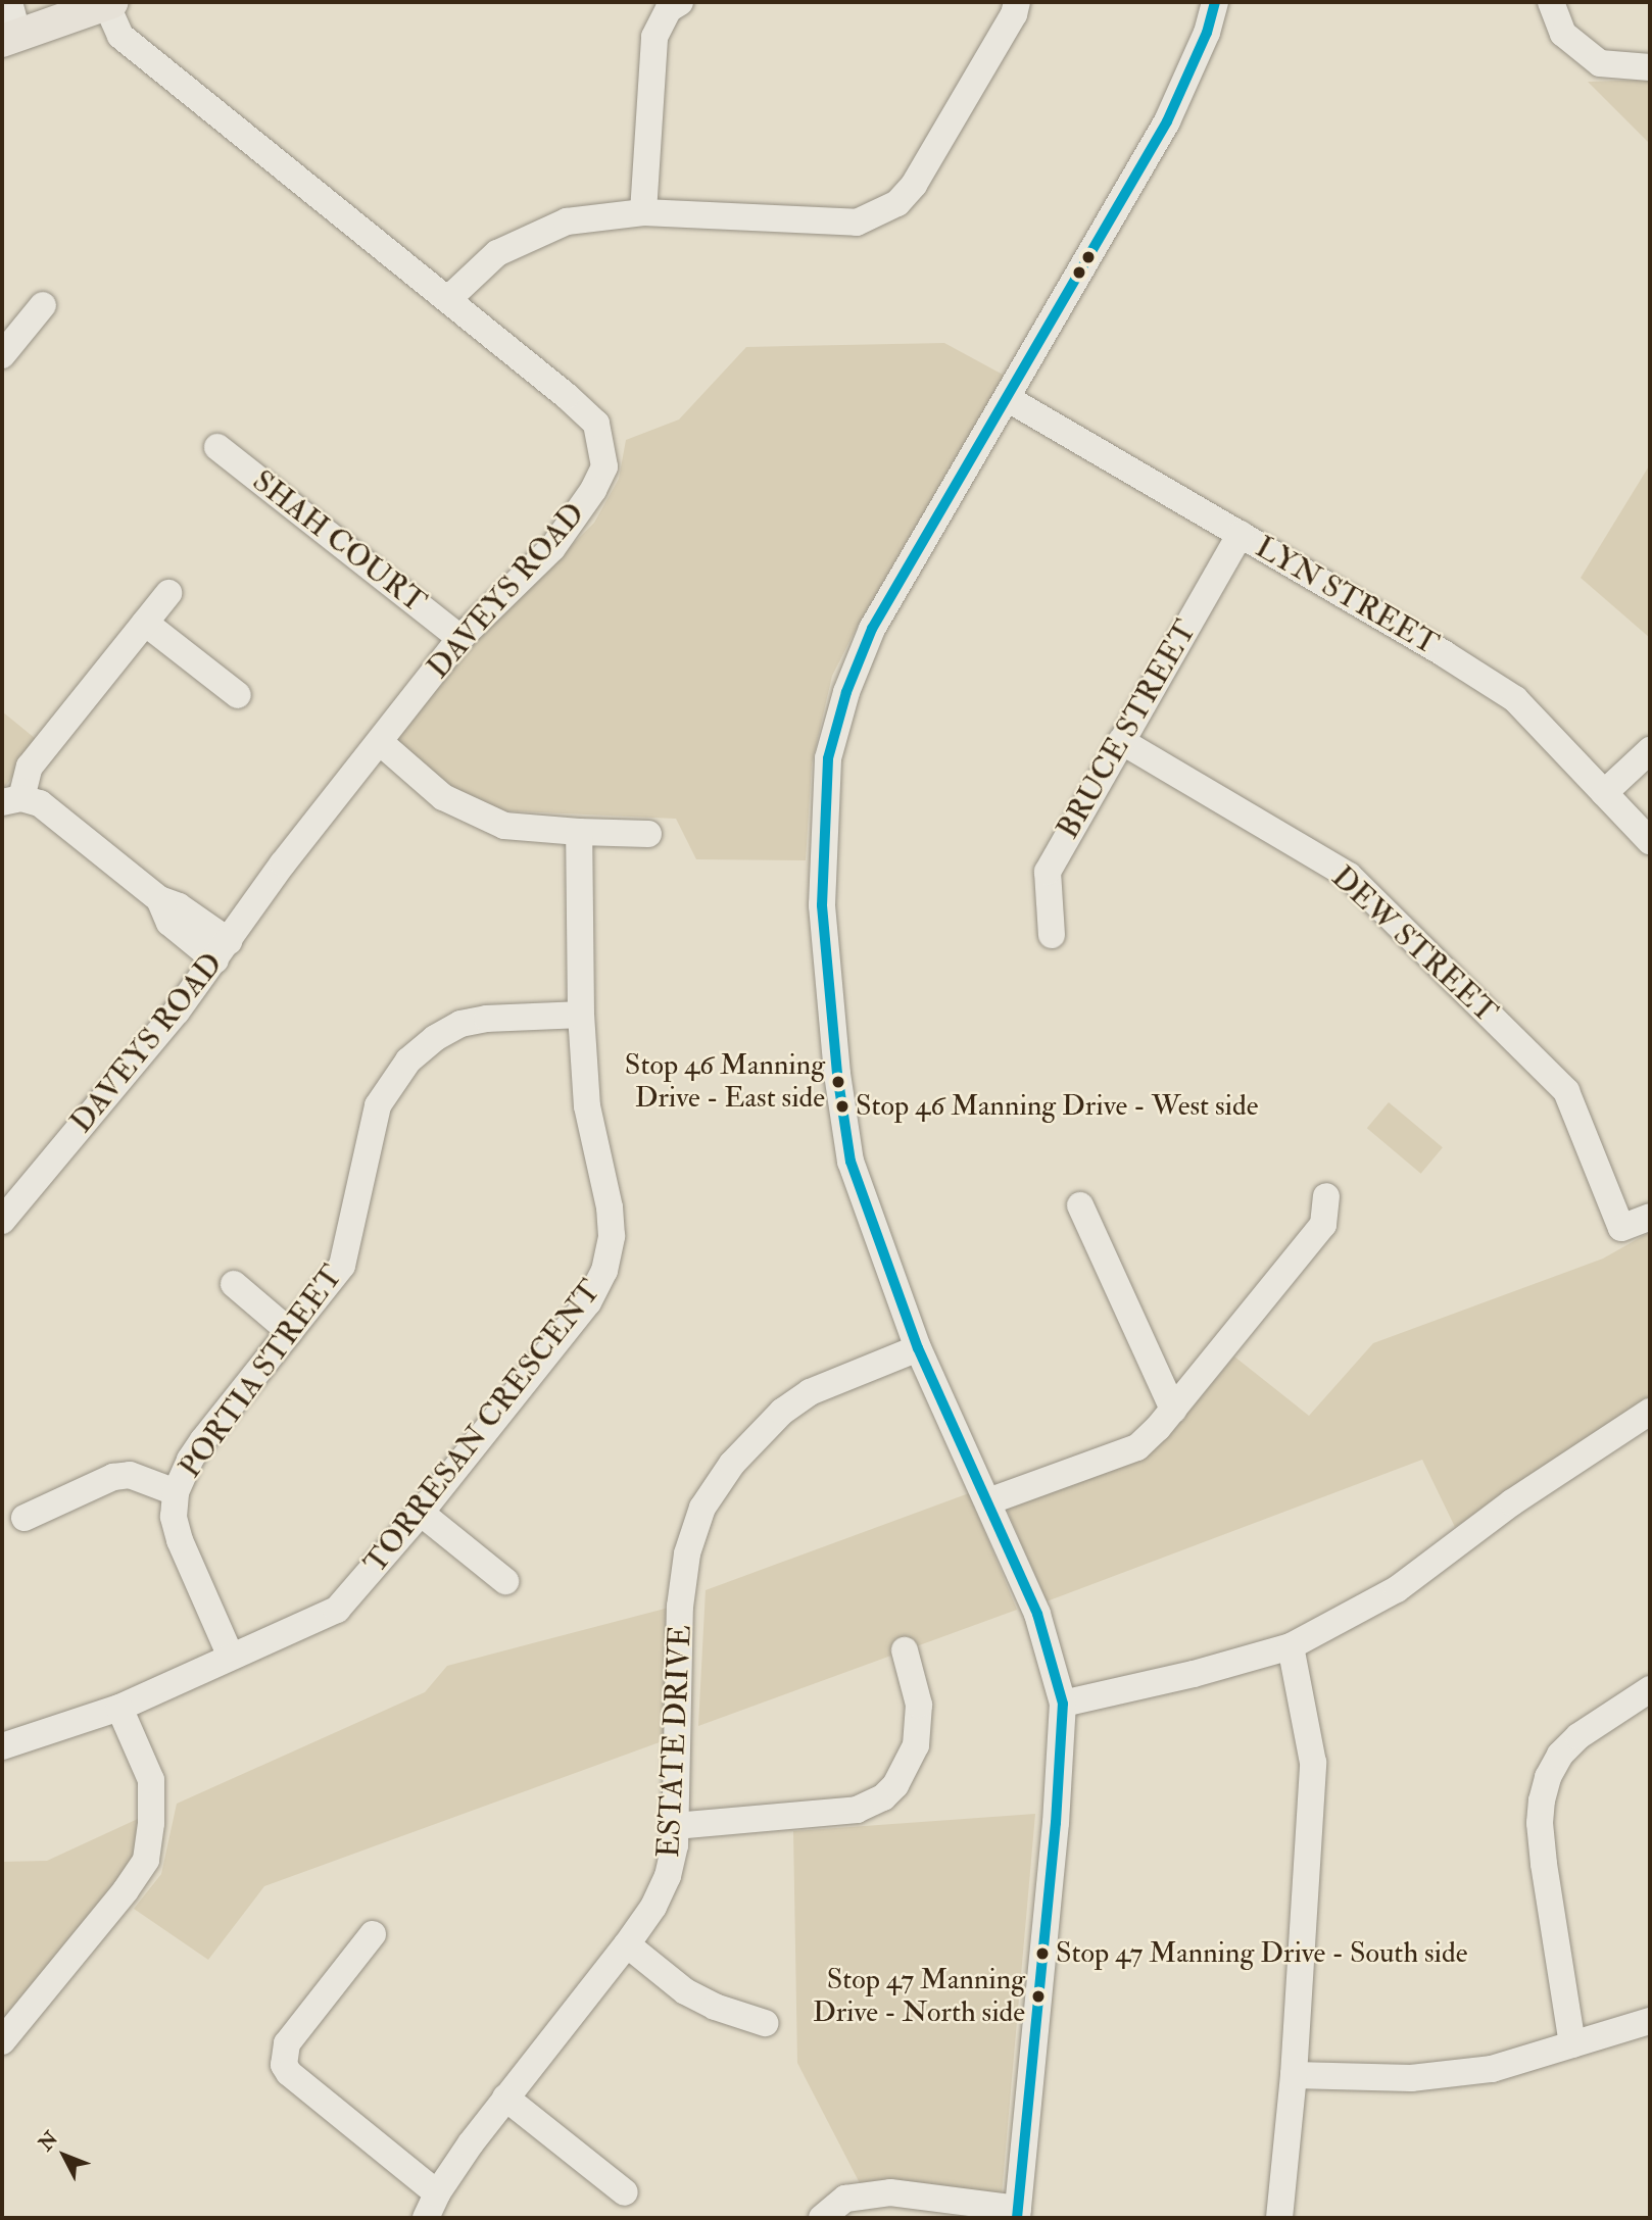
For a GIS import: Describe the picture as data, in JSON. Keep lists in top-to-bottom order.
{
  "streets": {
    "street": [
      "SHAH COURT",
      "DAVEYS ROAD",
      "LYN STREET",
      "BRUCE STREET",
      "DEW STREET",
      "PORTIA STREET",
      "TORRESAN CRESCENT",
      "ESTATE DRIVE"
    ]
  },
  "crossings": [
    ["SHAH COURT", "DAVEYS ROAD"],
    ["LYN STREET", "BRUCE STREET"],
    ["BRUCE STREET", "DEW STREET"],
    ["PORTIA STREET", "TORRESAN CRESCENT"]
  ],
  "places": [
    "Stop 46 Manning Drive - East side",
    "Stop 46 Manning Drive - West side",
    "Stop 47 Manning Drive - South side",
    "Stop 47 Manning Drive - North side"
  ],
  "north": "top left"
}
